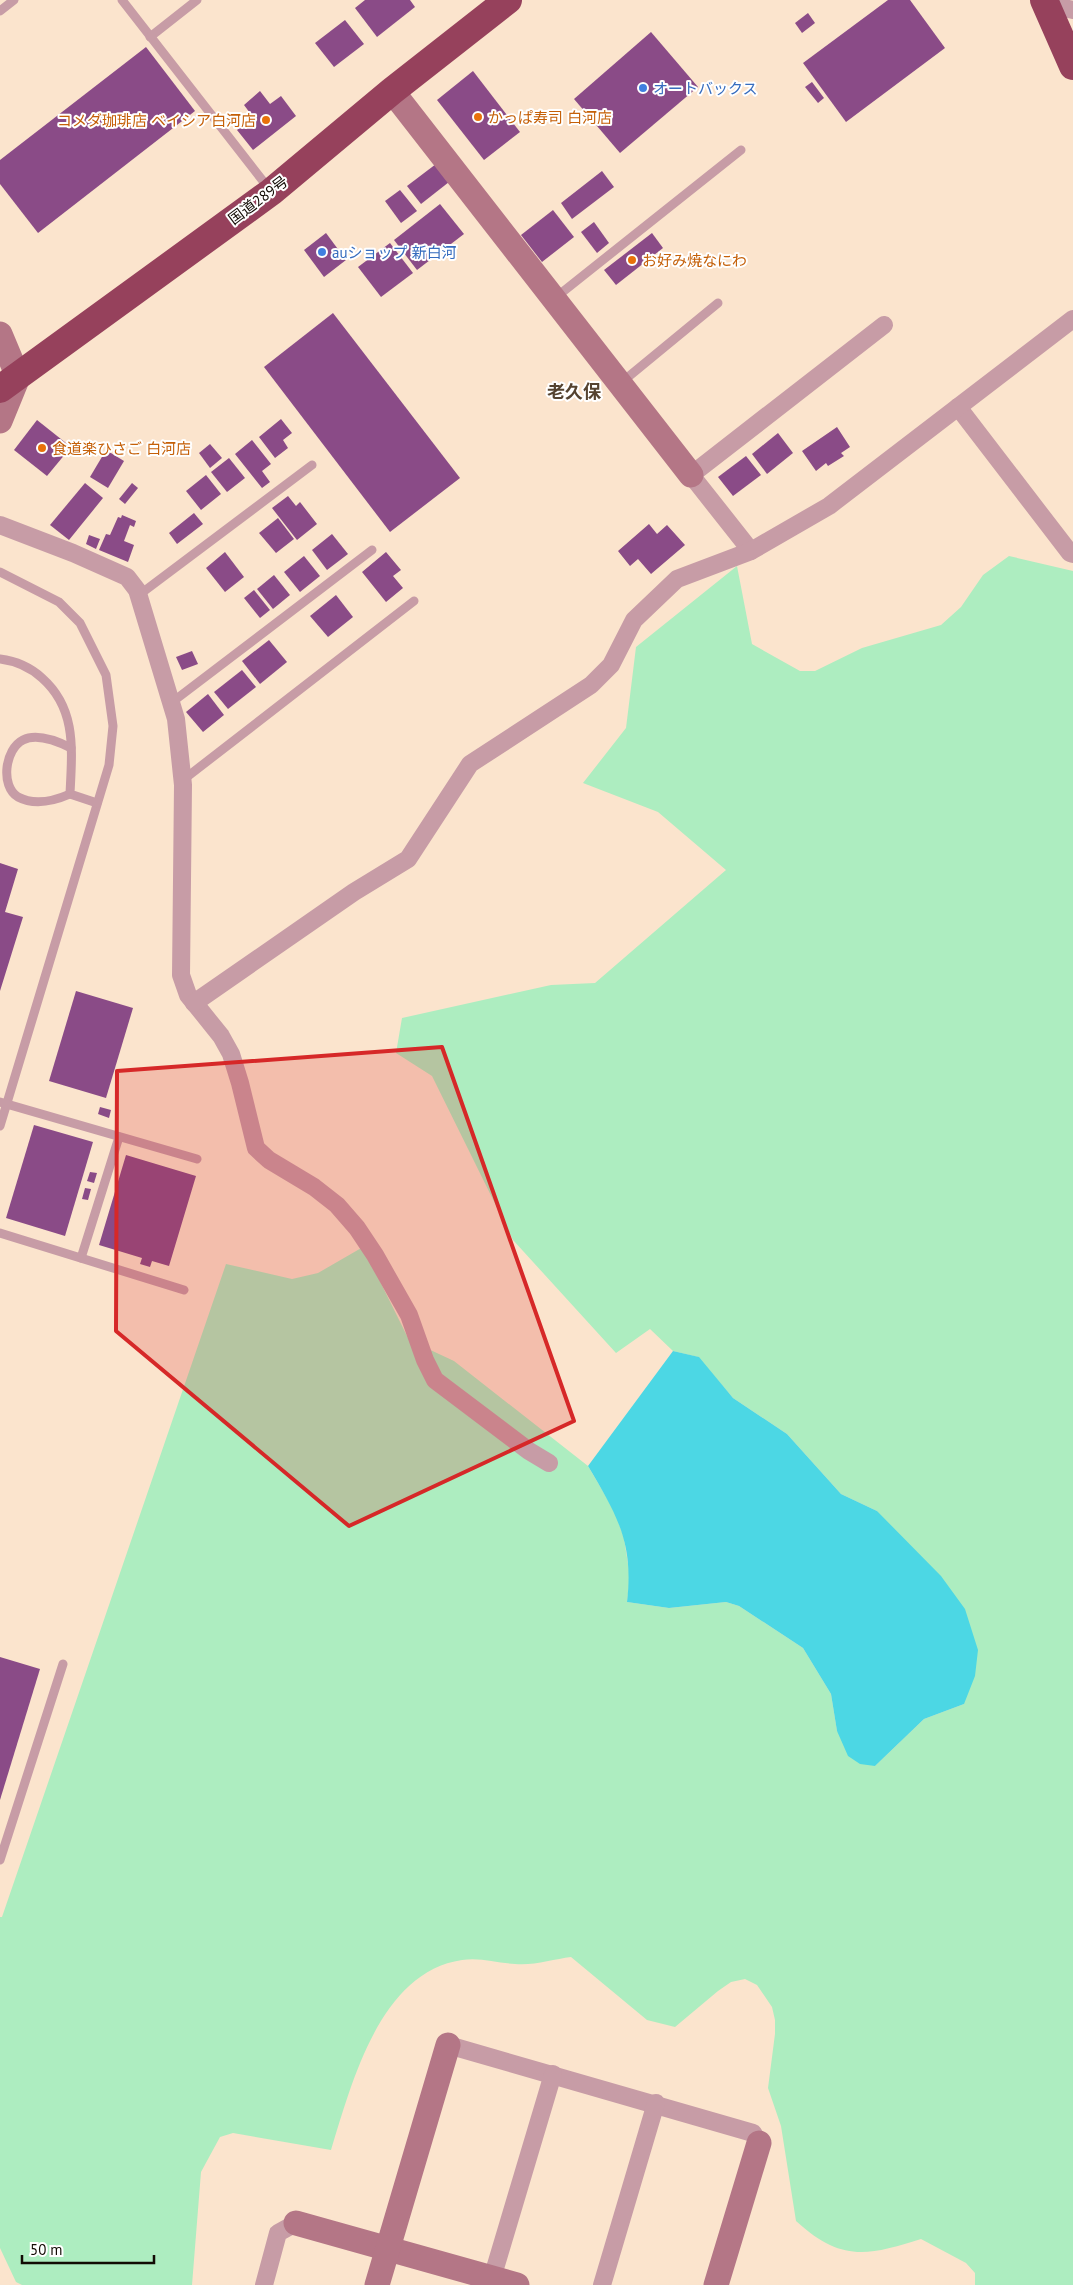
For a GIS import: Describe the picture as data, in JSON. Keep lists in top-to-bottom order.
{
  "streets": {
    "highway": ["国道289号"]
  },
  "districts": ["老久保"],
  "places": [
    "オートバックス",
    "かっぱ寿司 白河店",
    "コメダ珈琲店 ベイシア白河店",
    "auショップ 新白河",
    "お好み焼なにわ",
    "食道楽ひさご 白河店"
  ],
  "scale_bar": "50 m"
}
